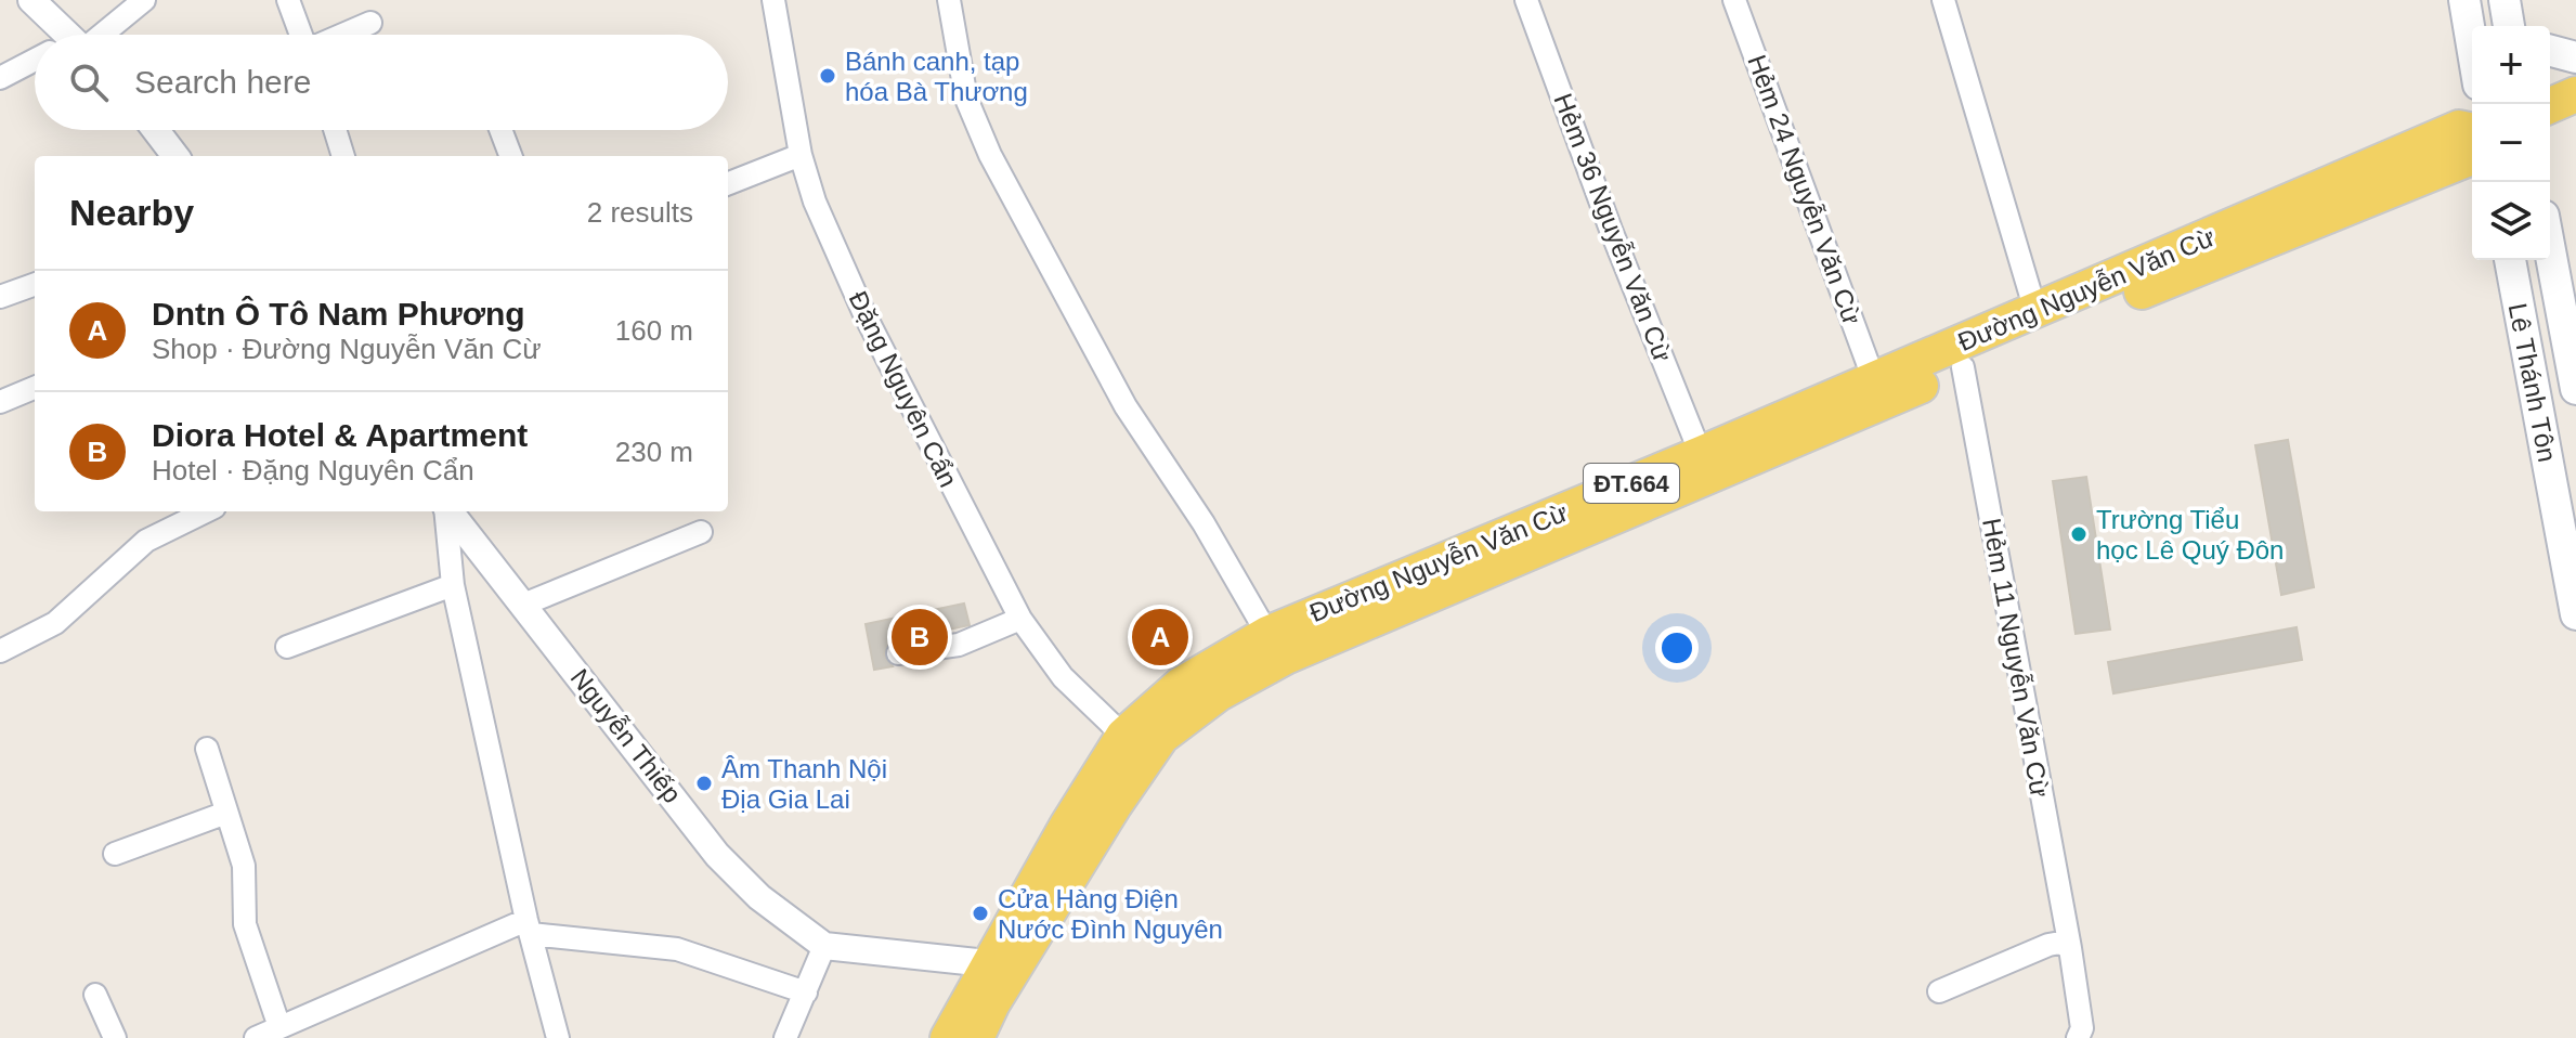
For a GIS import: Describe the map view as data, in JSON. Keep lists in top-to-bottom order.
{
  "streets": {
    "main road": ["Đường Nguyễn Văn Cừ", "Lê Thánh Tôn", "ĐT.664"],
    "street": [
      "Hẻm 24 Nguyễn Văn Cừ",
      "Hẻm 36 Nguyễn Văn Cừ",
      "Đặng Nguyên Cẩn",
      "Hẻm 11 Nguyễn Văn Cừ",
      "Nguyễn Thiếp"
    ]
  },
  "crossings": [
    ["Hẻm 24 Nguyễn Văn Cừ", "Đường Nguyễn Văn Cừ"],
    ["Hẻm 36 Nguyễn Văn Cừ", "Đường Nguyễn Văn Cừ"],
    ["Đường Nguyễn Văn Cừ", "Đặng Nguyên Cẩn"],
    ["Đường Nguyễn Văn Cừ", "Hẻm 11 Nguyễn Văn Cừ"]
  ],
  "places": [
    "Bánh canh, tạp hóa Bà Thương",
    "Trường Tiểu học Lê Quý Đôn",
    "Âm Thanh Nội Địa Gia Lai",
    "Cửa Hàng Điện Nước Đình Nguyên"
  ],
  "page": {
    "map_buttons": ["+", "−"],
    "search": "Search here",
    "heading": ["Nearby", "2 results"],
    "list": [
      {
        "mark": "A",
        "name": "Dntn Ô Tô Nam Phương",
        "note": "Shop · Đường Nguyễn Văn Cừ",
        "value": "160 m"
      },
      {
        "mark": "B",
        "name": "Diora Hotel & Apartment",
        "note": "Hotel · Đặng Nguyên Cẩn",
        "value": "230 m"
      }
    ],
    "pins": ["A", "B"]
  }
}
